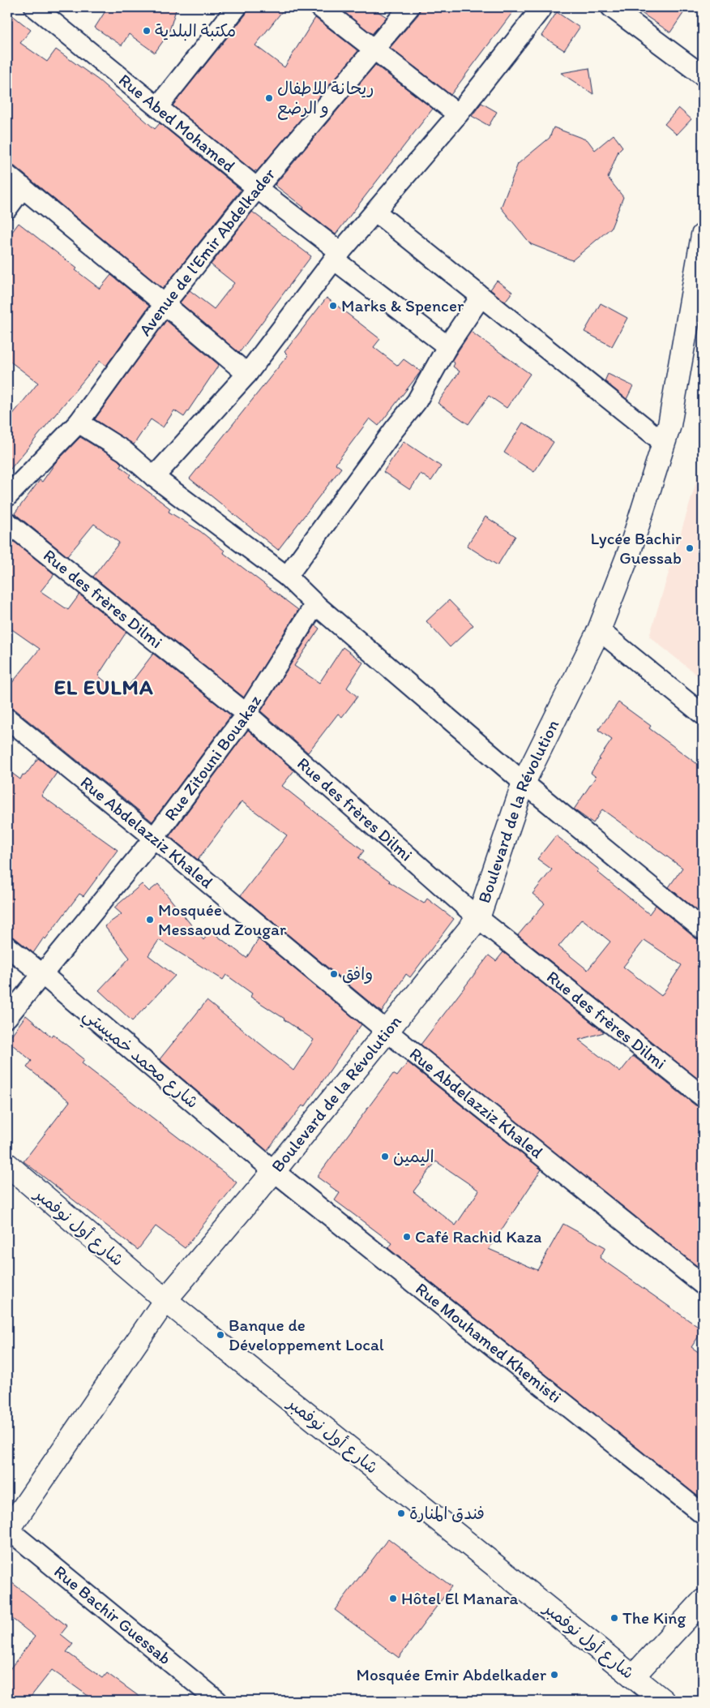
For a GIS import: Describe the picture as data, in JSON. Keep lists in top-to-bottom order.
{
  "streets": {
    "main road": ["Boulevard de la Révolution", "شارع أول نوفمبر"],
    "street": [
      "Rue Abed Mohamed",
      "Avenue de l'Emir Abdelkader",
      "Rue des frères Dilmi",
      "Rue Zitouni Bouakaz",
      "Rue Abdelazziz Khaled",
      "شارع محمد خميستي",
      "Rue Mouhamed Khemisti",
      "Rue Bachir Guessab"
    ]
  },
  "crossings": [
    ["Rue Abed Mohamed", "Avenue de l'Emir Abdelkader"],
    ["Rue des frères Dilmi", "Rue Zitouni Bouakaz"],
    ["Rue des frères Dilmi", "Boulevard de la Révolution"],
    ["Rue Zitouni Bouakaz", "Rue Abdelazziz Khaled"],
    ["Rue Zitouni Bouakaz", "شارع محمد خميستي"],
    ["Boulevard de la Révolution", "Rue Abdelazziz Khaled"],
    ["Boulevard de la Révolution", "شارع محمد خميستي"],
    ["Boulevard de la Révolution", "شارع أول نوفمبر"],
    ["Boulevard de la Révolution", "Rue Mouhamed Khemisti"],
    ["Boulevard de la Révolution", "Rue Bachir Guessab"],
    ["شارع محمد خميستي", "Rue Mouhamed Khemisti"]
  ],
  "districts": ["EL EULMA"],
  "places": [
    "مكتبة البلدية",
    "ريحانة للاطفال و الرضع",
    "Marks & Spencer",
    "Lycée Bachir Guessab",
    "Mosquée Messaoud Zougar",
    "وافق",
    "اليمين",
    "Café Rachid Kaza",
    "Banque de Développement Local",
    "فندق المنارة",
    "Hôtel El Manara",
    "The King",
    "Mosquée Emir Abdelkader"
  ]
}
